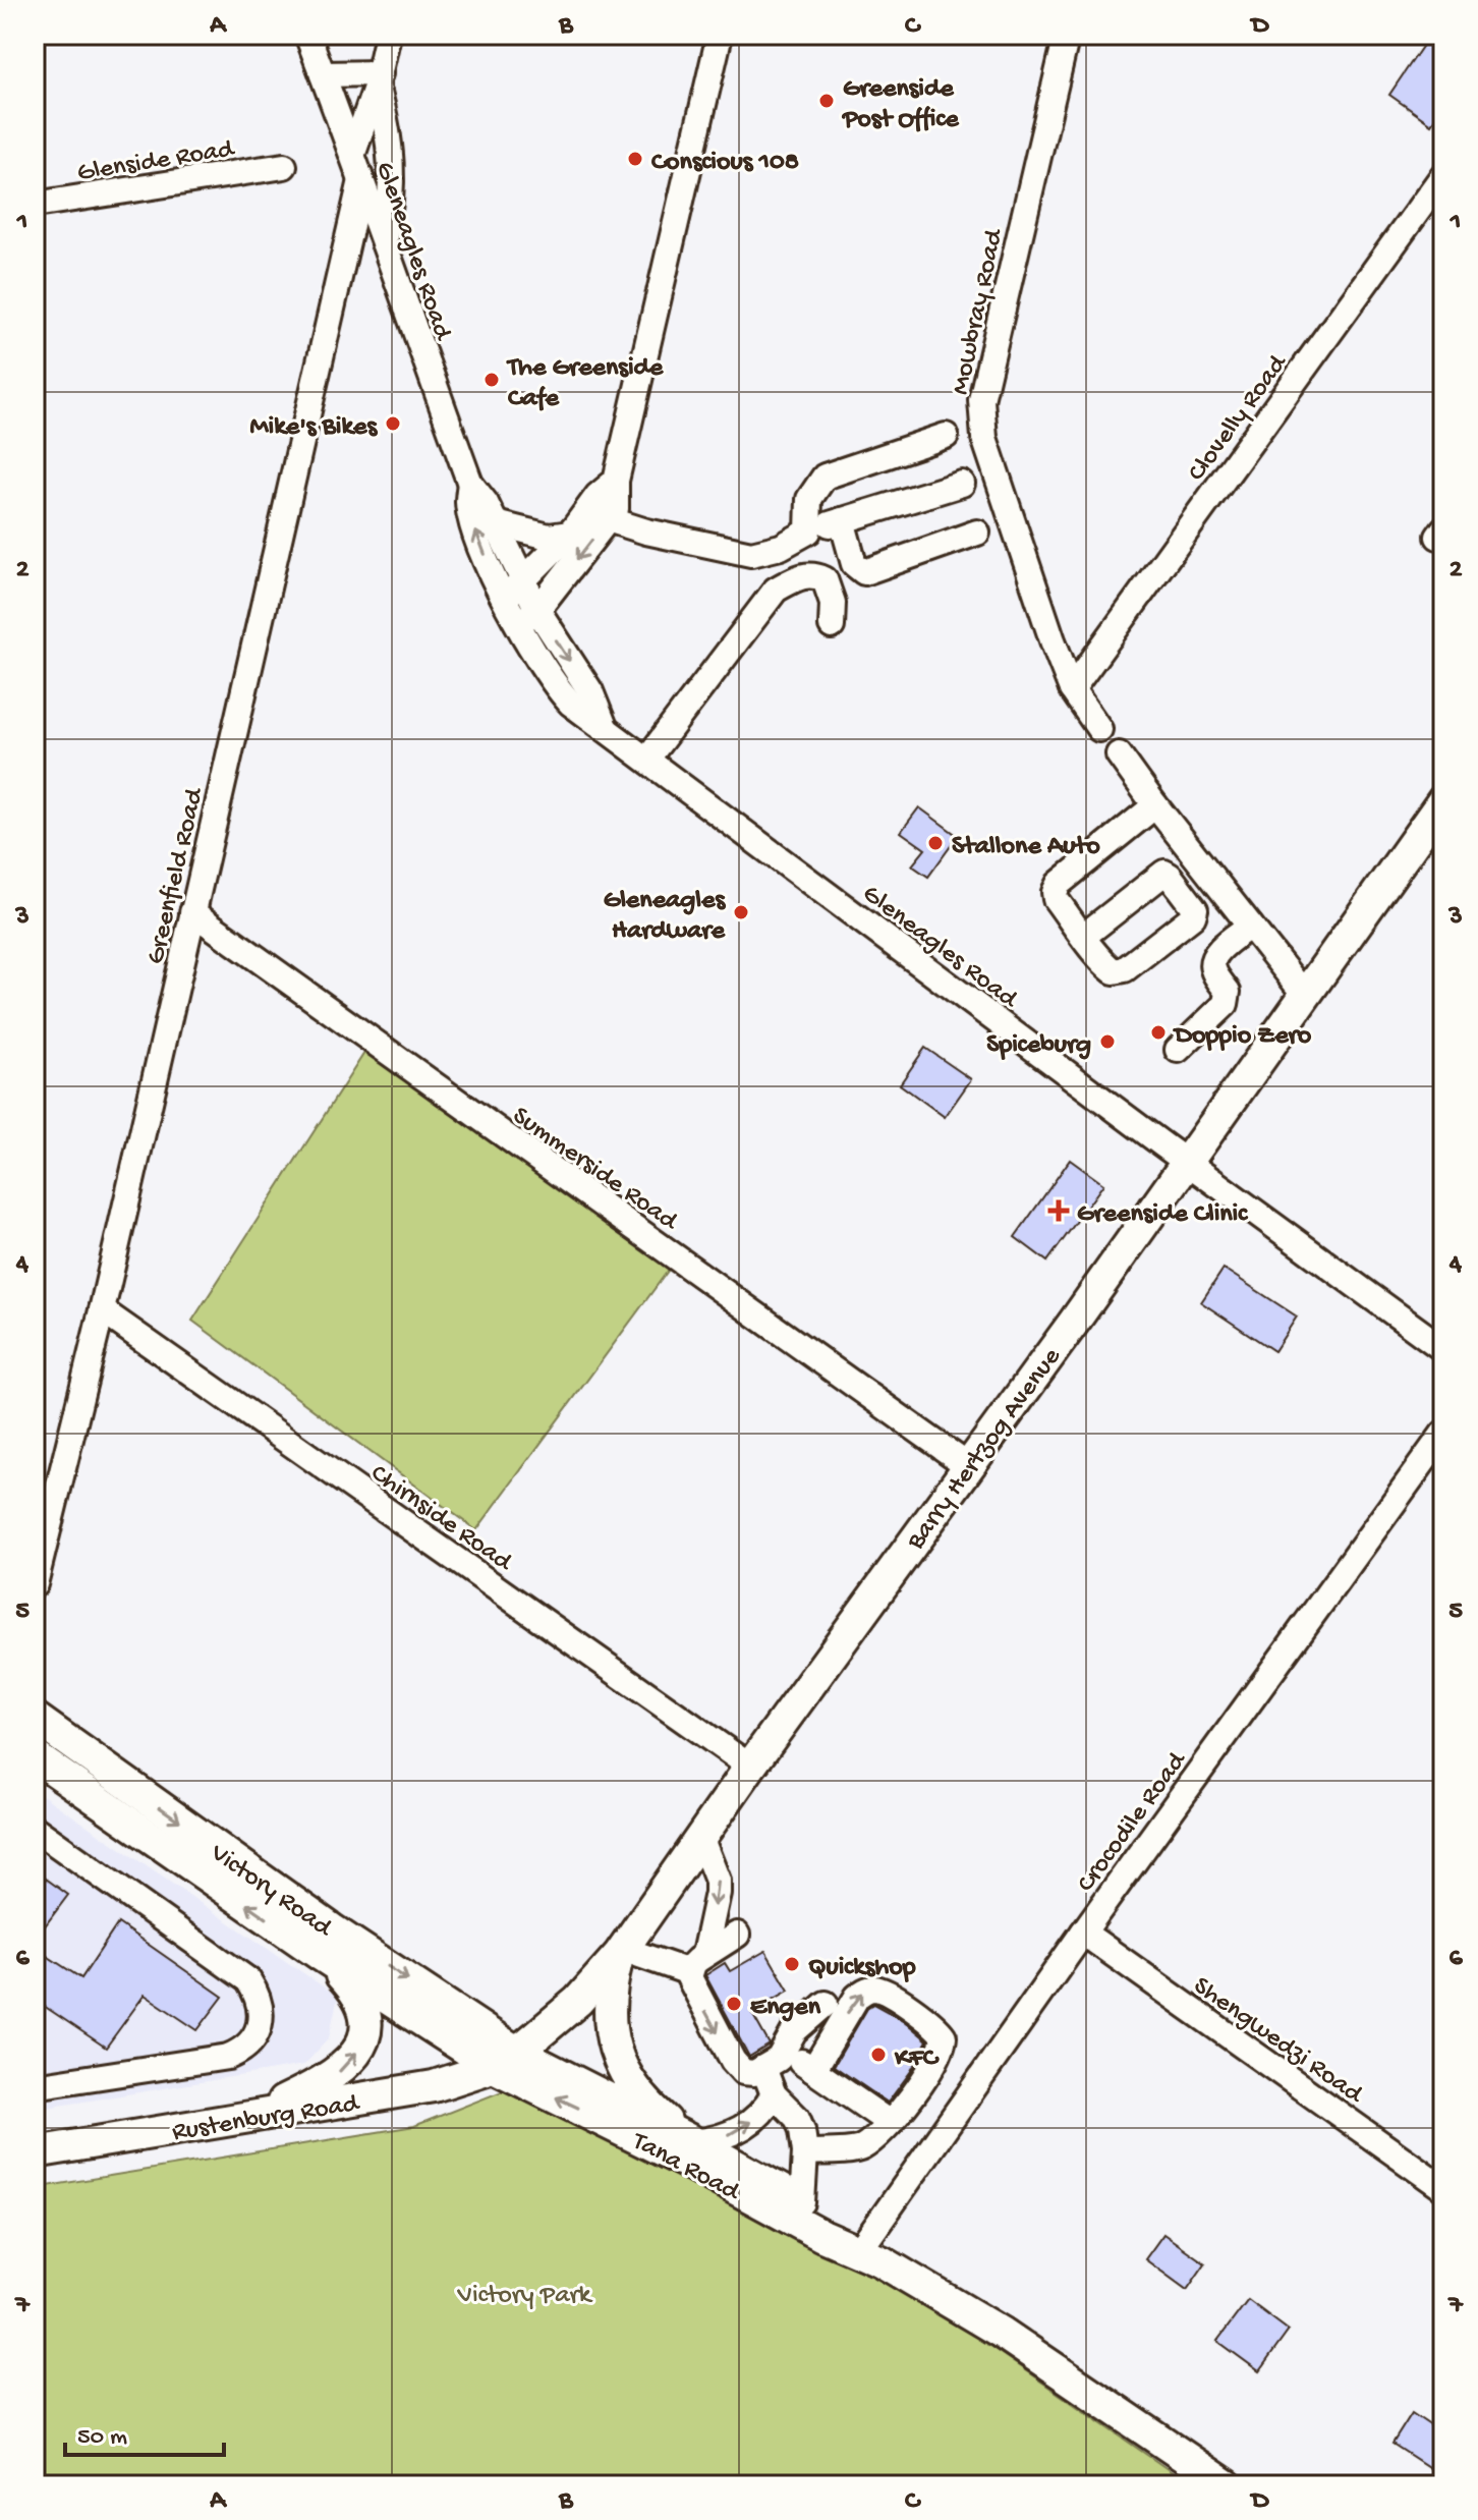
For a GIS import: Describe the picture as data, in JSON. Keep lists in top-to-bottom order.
{
  "streets": {
    "main road": [
      "Barry Hertzog Avenue",
      "Victory Road",
      "Rustenburg Road",
      "Tana Road"
    ],
    "street": [
      "Glenside Road",
      "Gleneagles Road",
      "Mowbray Road",
      "Clovelly Road",
      "Greenfield Road",
      "Summerside Road",
      "Chirnside Road",
      "Crocodile Road",
      "Shengwedzi Road"
    ]
  },
  "crossings": [
    ["Gleneagles Road", "Greenfield Road"],
    ["Gleneagles Road", "Barry Hertzog Avenue"],
    ["Mowbray Road", "Clovelly Road"],
    ["Greenfield Road", "Summerside Road"],
    ["Greenfield Road", "Chirnside Road"],
    ["Summerside Road", "Barry Hertzog Avenue"],
    ["Barry Hertzog Avenue", "Chirnside Road"],
    ["Barry Hertzog Avenue", "Victory Road"],
    ["Barry Hertzog Avenue", "Rustenburg Road"],
    ["Barry Hertzog Avenue", "Tana Road"],
    ["Crocodile Road", "Shengwedzi Road"],
    ["Crocodile Road", "Tana Road"],
    ["Victory Road", "Rustenburg Road"],
    ["Victory Road", "Tana Road"],
    ["Rustenburg Road", "Tana Road"]
  ],
  "parks": ["Victory Park"],
  "places": {
    "other": [
      "Greenside Post Office",
      "Conscious 108",
      "The Greenside Cafe",
      "Mike's Bikes",
      "Stallone Auto",
      "Gleneagles Hardware",
      "Doppio Zero",
      "Spiceburg",
      "Quickshop",
      "Engen",
      "KFC"
    ],
    "health": ["Greenside Clinic"]
  },
  "scale_bar": "50 m",
  "grid": {
    "columns": [
      "A",
      "B",
      "C",
      "D"
    ],
    "rows": [
      "1",
      "2",
      "3",
      "4",
      "5",
      "6",
      "7"
    ]
  }
}
